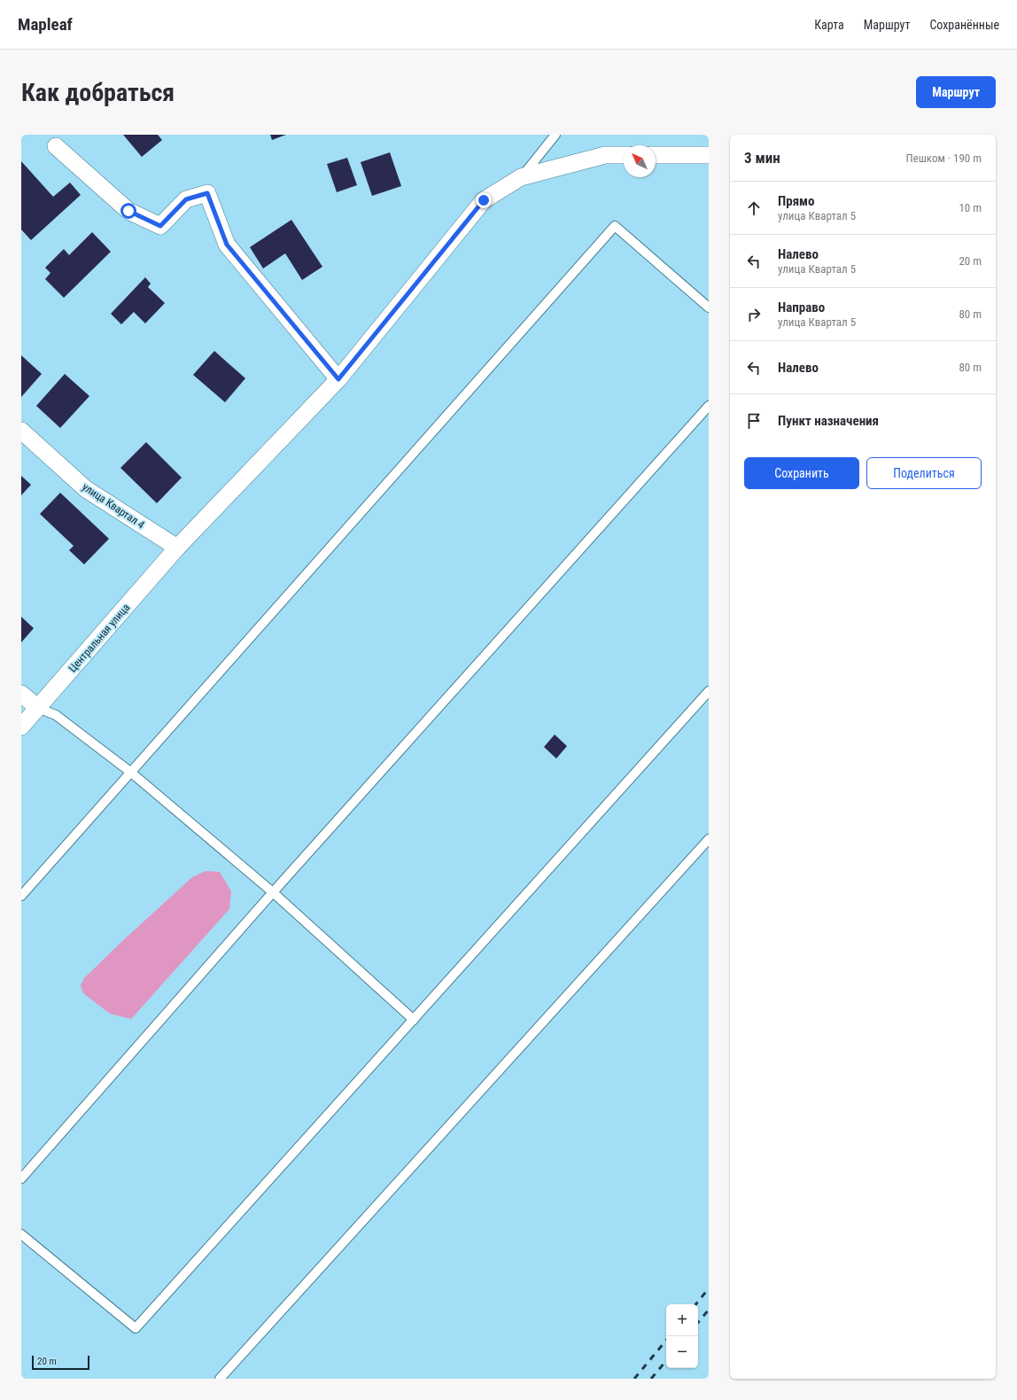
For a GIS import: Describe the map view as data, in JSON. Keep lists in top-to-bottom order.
{
  "streets": {
    "street": ["улица Квартал 4", "Центральная улица"]
  },
  "crossings": [
    ["улица Квартал 4", "Центральная улица"]
  ],
  "scale_bar": "20 m",
  "north": "top left",
  "page": {
    "header": "Mapleaf",
    "nav": ["Карта", "Маршрут", "Сохранённые"],
    "buttons": [
      "Маршрут",
      ["Сохранить", "Поделиться"]
    ],
    "title": "Как добраться",
    "heading": ["3 мин", "Пешком · 190 m"],
    "list": [
      ["Прямо", "улица Квартал 5", "10 m"],
      ["Налево", "улица Квартал 5", "20 m"],
      ["Направо", "улица Квартал 5", "80 m"],
      ["Налево", "80 m"],
      "Пункт назначения"
    ],
    "map_buttons": ["+", "−"],
    "scale": "20 m"
  }
}
